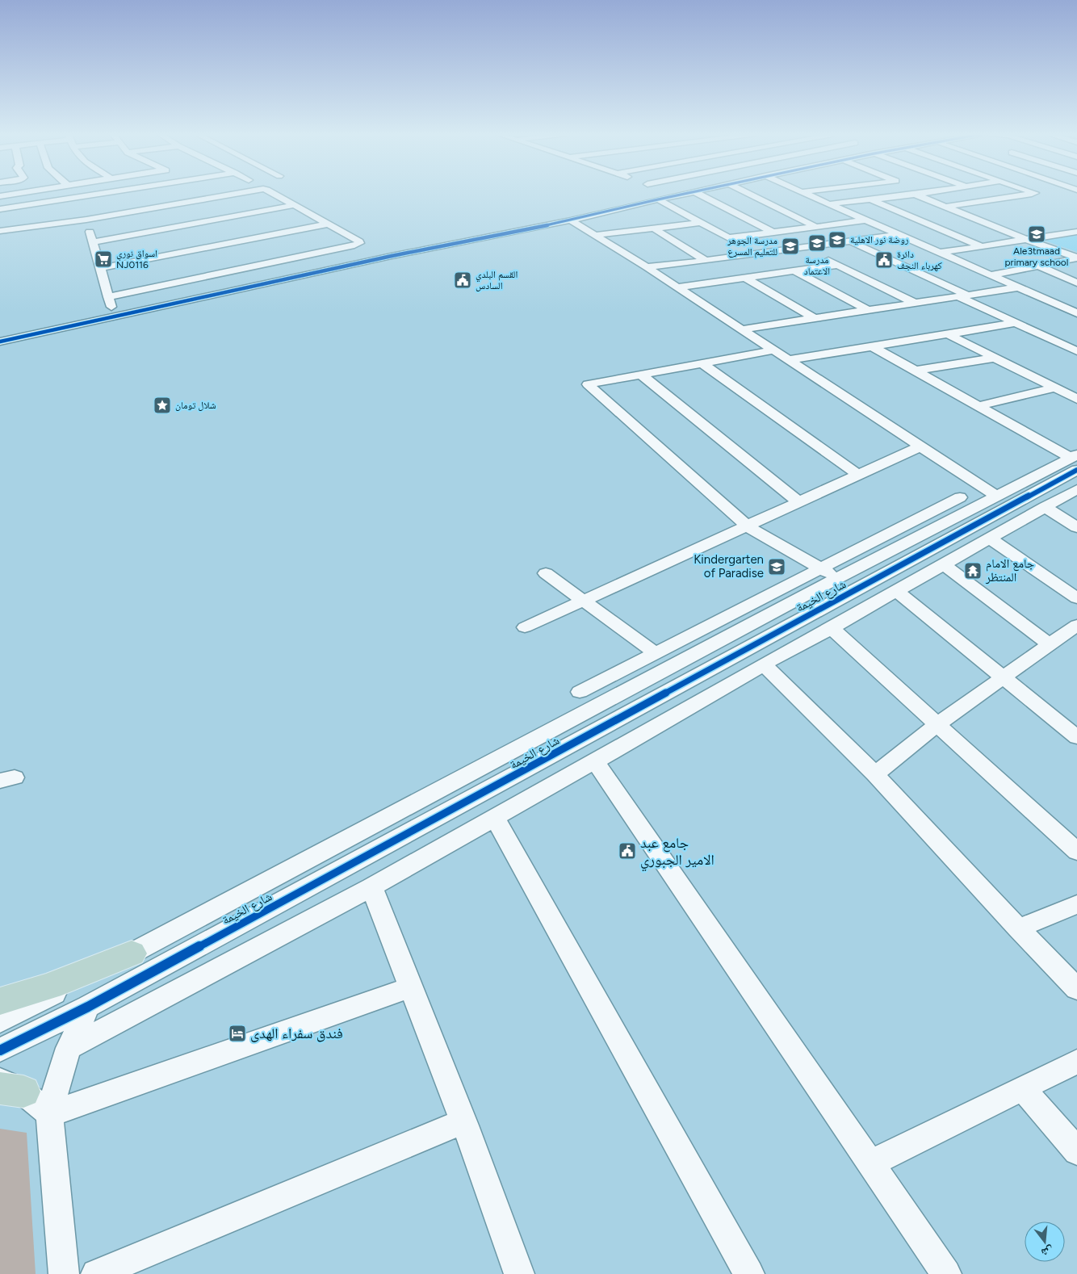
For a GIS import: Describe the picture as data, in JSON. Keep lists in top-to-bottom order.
{
  "streets": {
    "street": ["شارع الخيمة"]
  },
  "places": {
    "school or university": [
      "Ale3tmaad primary school",
      "روضة نور الاهلية",
      "مدرسة الاعتماد",
      "مدرسة الجوهر للتعليم المسرع",
      "Kindergarten of Paradise"
    ],
    "supermarket": ["اسواق نوري NJ0116"],
    "public building": ["دائرة كهرباء النجف", "القسم البلدي السادس", "جامع عبد الامير الجبوري"],
    "place": ["شلال تومان"],
    "temple": ["جامع الامام المنتظر"],
    "hotel": ["فندق سفراء الهدى"]
  },
  "north": "bottom"
}
